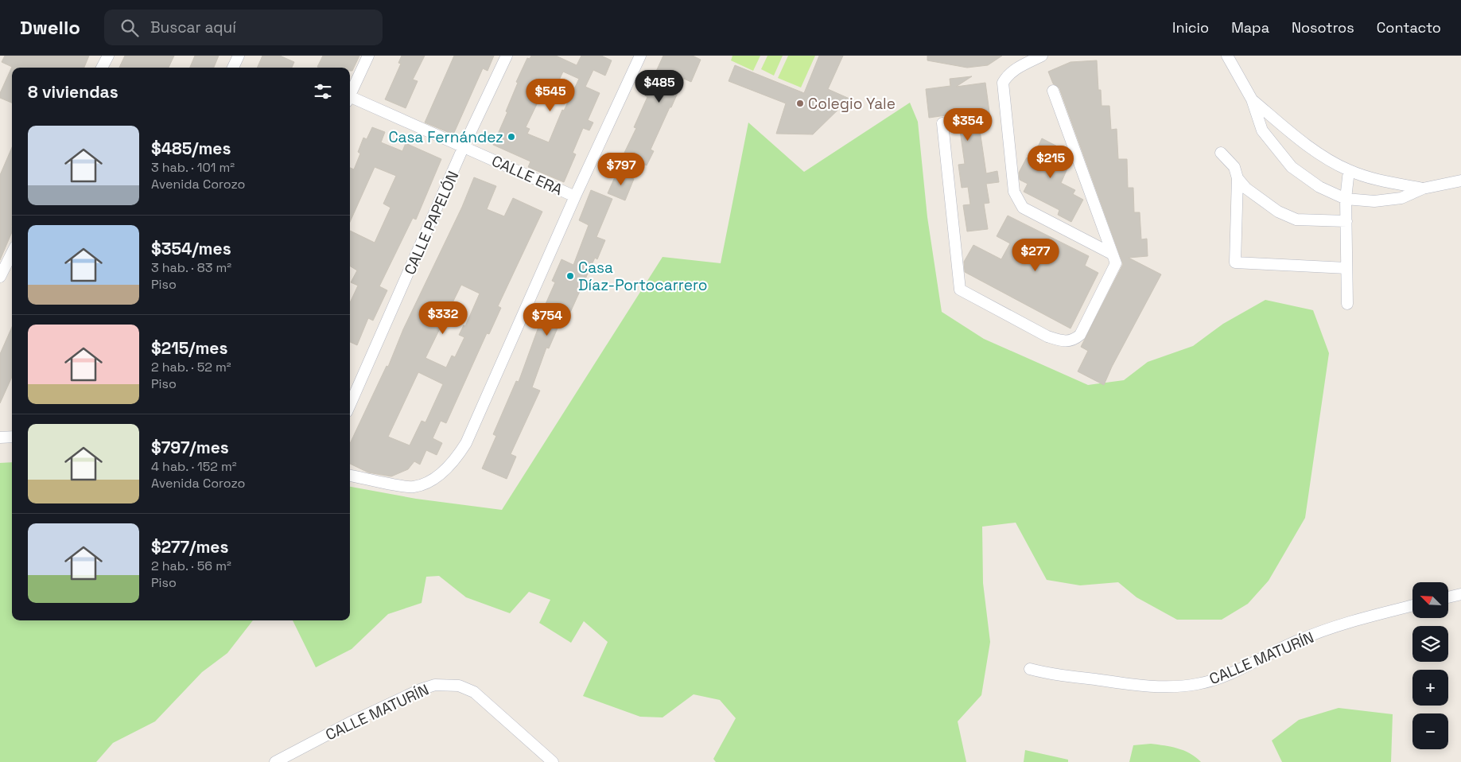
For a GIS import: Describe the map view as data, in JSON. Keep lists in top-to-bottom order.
{
  "streets": {
    "street": ["CALLE ERA", "CALLE PAPELÓN", "CALLE MATURÍN"]
  },
  "crossings": [
    ["CALLE ERA", "CALLE PAPELÓN"]
  ],
  "places": ["Colegio Yale", "Casa Fernández", "Casa Díaz-Portocarrero"],
  "north": "top left",
  "page": {
    "header": "Dwello",
    "search": "Buscar aquí",
    "nav": [
      "Inicio",
      "Mapa",
      "Nosotros",
      "Contacto"
    ],
    "heading": "8 viviendas",
    "price": [
      "$485",
      "$545",
      "$354",
      "$215",
      "$797",
      "$277",
      "$332",
      "$754"
    ],
    "list": [
      {
        "name": "$485/mes",
        "note": "3 hab. · 101 m² · Avenida Corozo"
      },
      {
        "name": "$354/mes",
        "note": "3 hab. · 83 m² · Piso"
      },
      {
        "name": "$215/mes",
        "note": "2 hab. · 52 m² · Piso"
      },
      {
        "name": "$797/mes",
        "note": "4 hab. · 152 m² · Avenida Corozo"
      },
      {
        "name": "$277/mes",
        "note": "2 hab. · 56 m² · Piso"
      }
    ],
    "map_buttons": ["+", "−"]
  }
}
